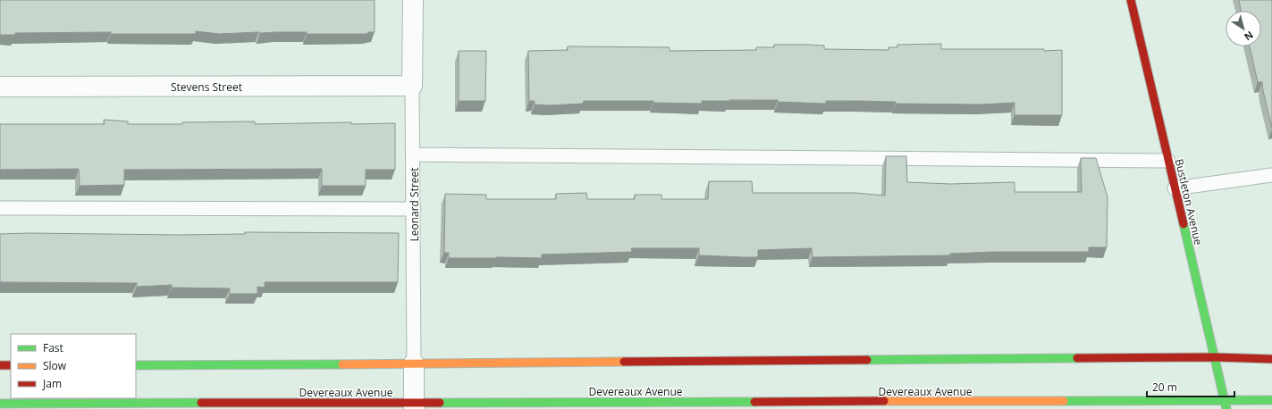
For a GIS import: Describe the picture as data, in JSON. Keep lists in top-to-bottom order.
{
  "streets": {
    "street": [
      "Stevens Street",
      "Bustleton Avenue",
      "Leonard Street",
      "Devereaux Avenue"
    ]
  },
  "crossings": [
    ["Stevens Street", "Leonard Street"],
    ["Bustleton Avenue", "Devereaux Avenue"],
    ["Leonard Street", "Devereaux Avenue"]
  ],
  "legend": ["Fast", "Slow", "Jam"],
  "scale_bar": "20 m",
  "north": "bottom right"
}
